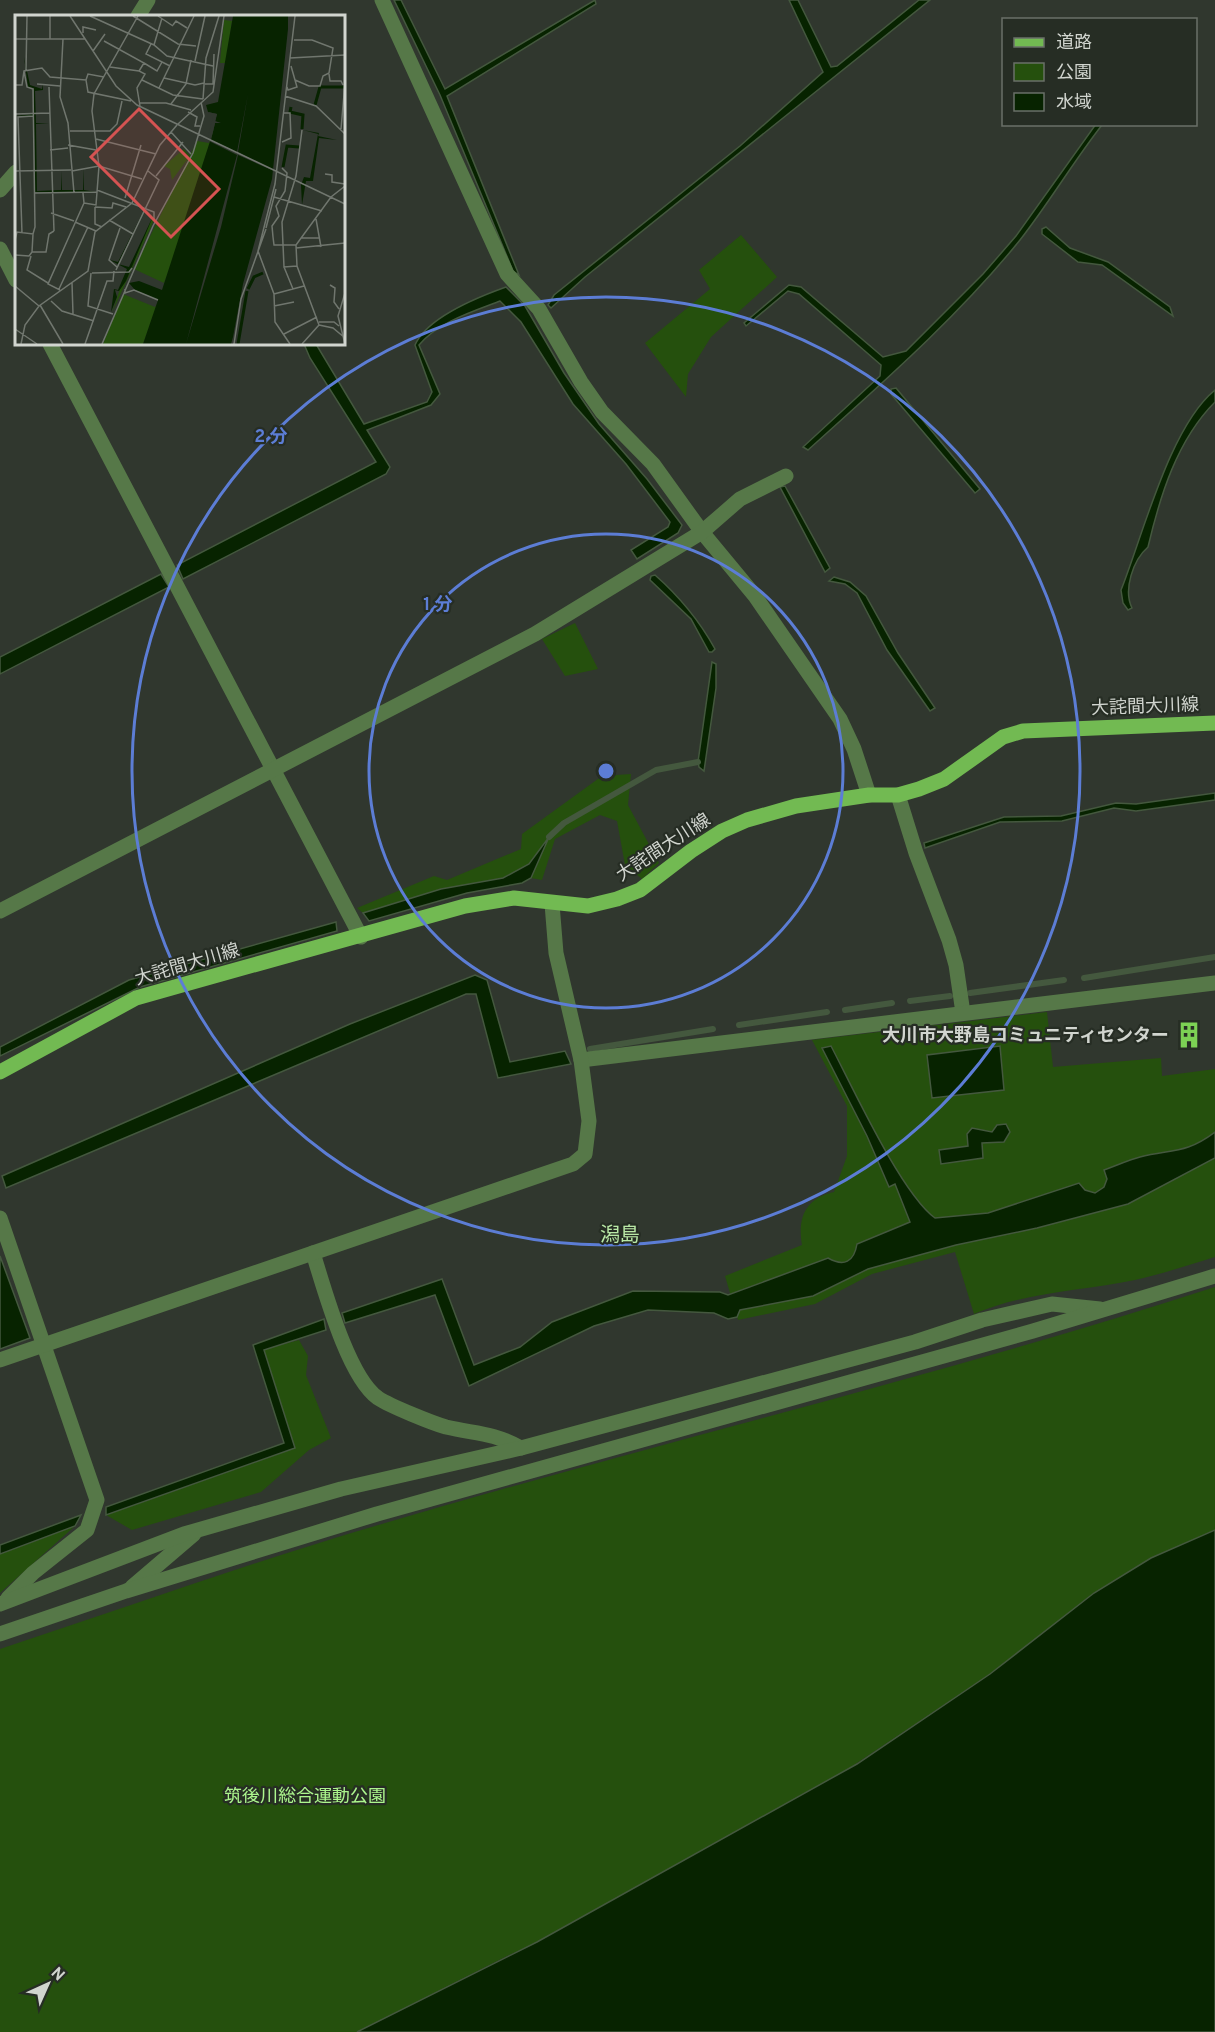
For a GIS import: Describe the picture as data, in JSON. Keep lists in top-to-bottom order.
{
  "streets": {
    "main road": ["大詫間大川線"]
  },
  "districts": ["潟島"],
  "parks": ["筑後川総合運動公園"],
  "places": {
    "building": ["大川市大野島コミュニティセンター"]
  },
  "legend": ["道路", "公園", "水域"],
  "north": "top right",
  "rings": ["2 分", "1 分"]
}
